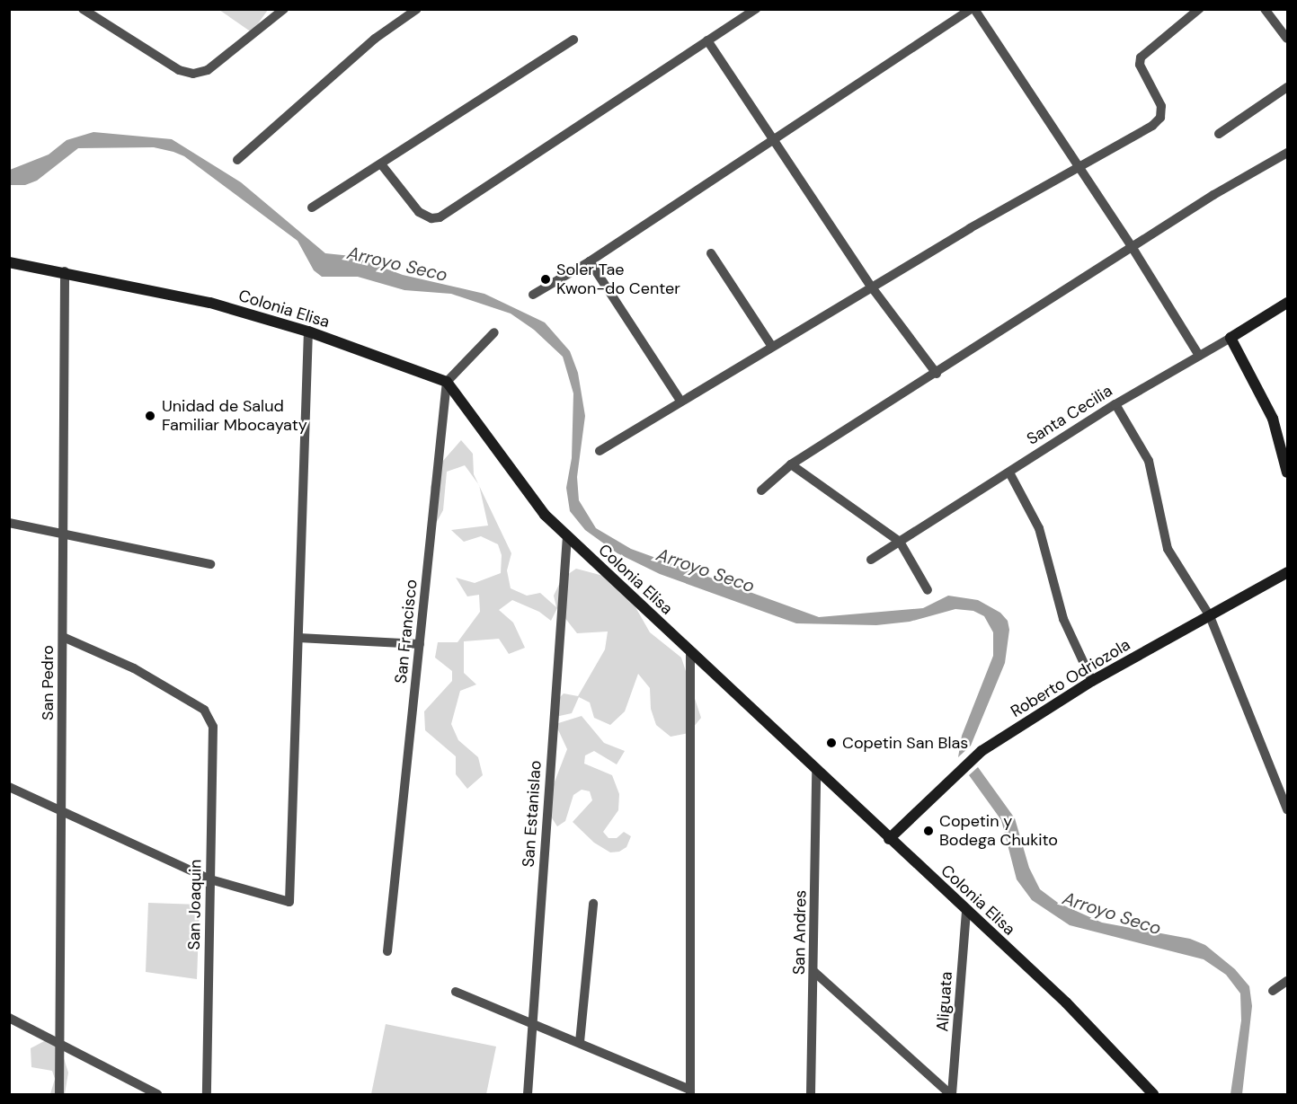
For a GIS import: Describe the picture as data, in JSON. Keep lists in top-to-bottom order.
{
  "streets": {
    "street": [
      "Colonia Elisa",
      "Santa Cecilia",
      "San Francisco",
      "Roberto Odriozola",
      "San Pedro",
      "San Estanislao",
      "San Joaquin",
      "San Andres",
      "Aliguata"
    ]
  },
  "crossings": [
    ["Colonia Elisa", "San Francisco"],
    ["Colonia Elisa", "Roberto Odriozola"],
    ["Colonia Elisa", "San Pedro"],
    ["Colonia Elisa", "San Estanislao"],
    ["Colonia Elisa", "San Andres"],
    ["Colonia Elisa", "Aliguata"],
    ["San Pedro", "San Joaquin"]
  ],
  "water": ["Arroyo Seco"],
  "places": [
    "Soler Tae Kwon-do Center",
    "Unidad de Salud Familiar Mbocayaty",
    "Copetin San Blas",
    "Copetin y Bodega Chukito"
  ]
}
